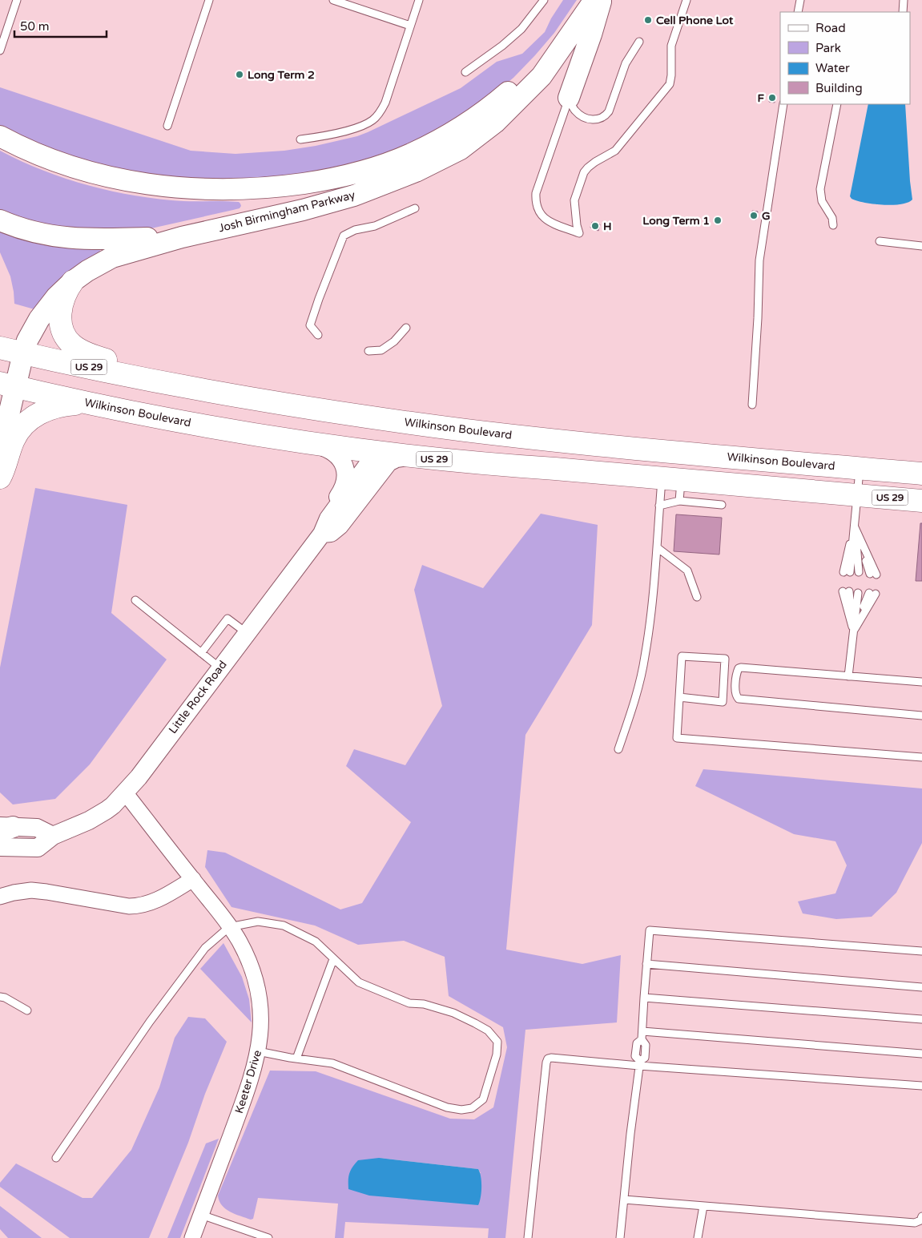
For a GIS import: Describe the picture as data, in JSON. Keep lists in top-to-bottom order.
{
  "streets": {
    "main road": ["Josh Birmingham Parkway", "US 29", "Wilkinson Boulevard"],
    "street": ["Little Rock Road", "Keeter Drive"]
  },
  "crossings": [
    ["Wilkinson Boulevard", "Little Rock Road"],
    ["Little Rock Road", "Keeter Drive"]
  ],
  "places": [
    "Cell Phone Lot",
    "Long Term 2",
    "F",
    "G",
    "Long Term 1",
    "H"
  ],
  "legend": [
    "Road",
    "Park",
    "Water",
    "Building"
  ],
  "scale_bar": "50 m"
}
